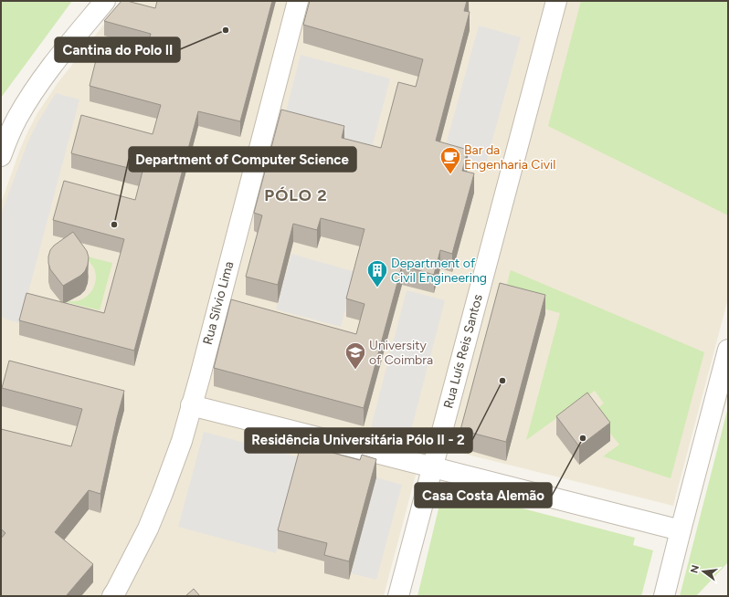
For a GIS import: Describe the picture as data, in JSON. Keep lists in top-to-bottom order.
{
  "streets": {
    "street": ["Rua Sílvio Lima", "Rua Luís Reis Santos"]
  },
  "districts": ["PÓLO 2"],
  "places": {
    "other": [
      "Cantina do Polo II",
      "Department of Computer Science",
      "Residência Universitária Pólo II - 2",
      "Casa Costa Alemão"
    ],
    "cafe": ["Bar da Engenharia Civil"],
    "building": ["Department of Civil Engineering"],
    "school or university": ["University of Coimbra"]
  },
  "north": "left"
}
